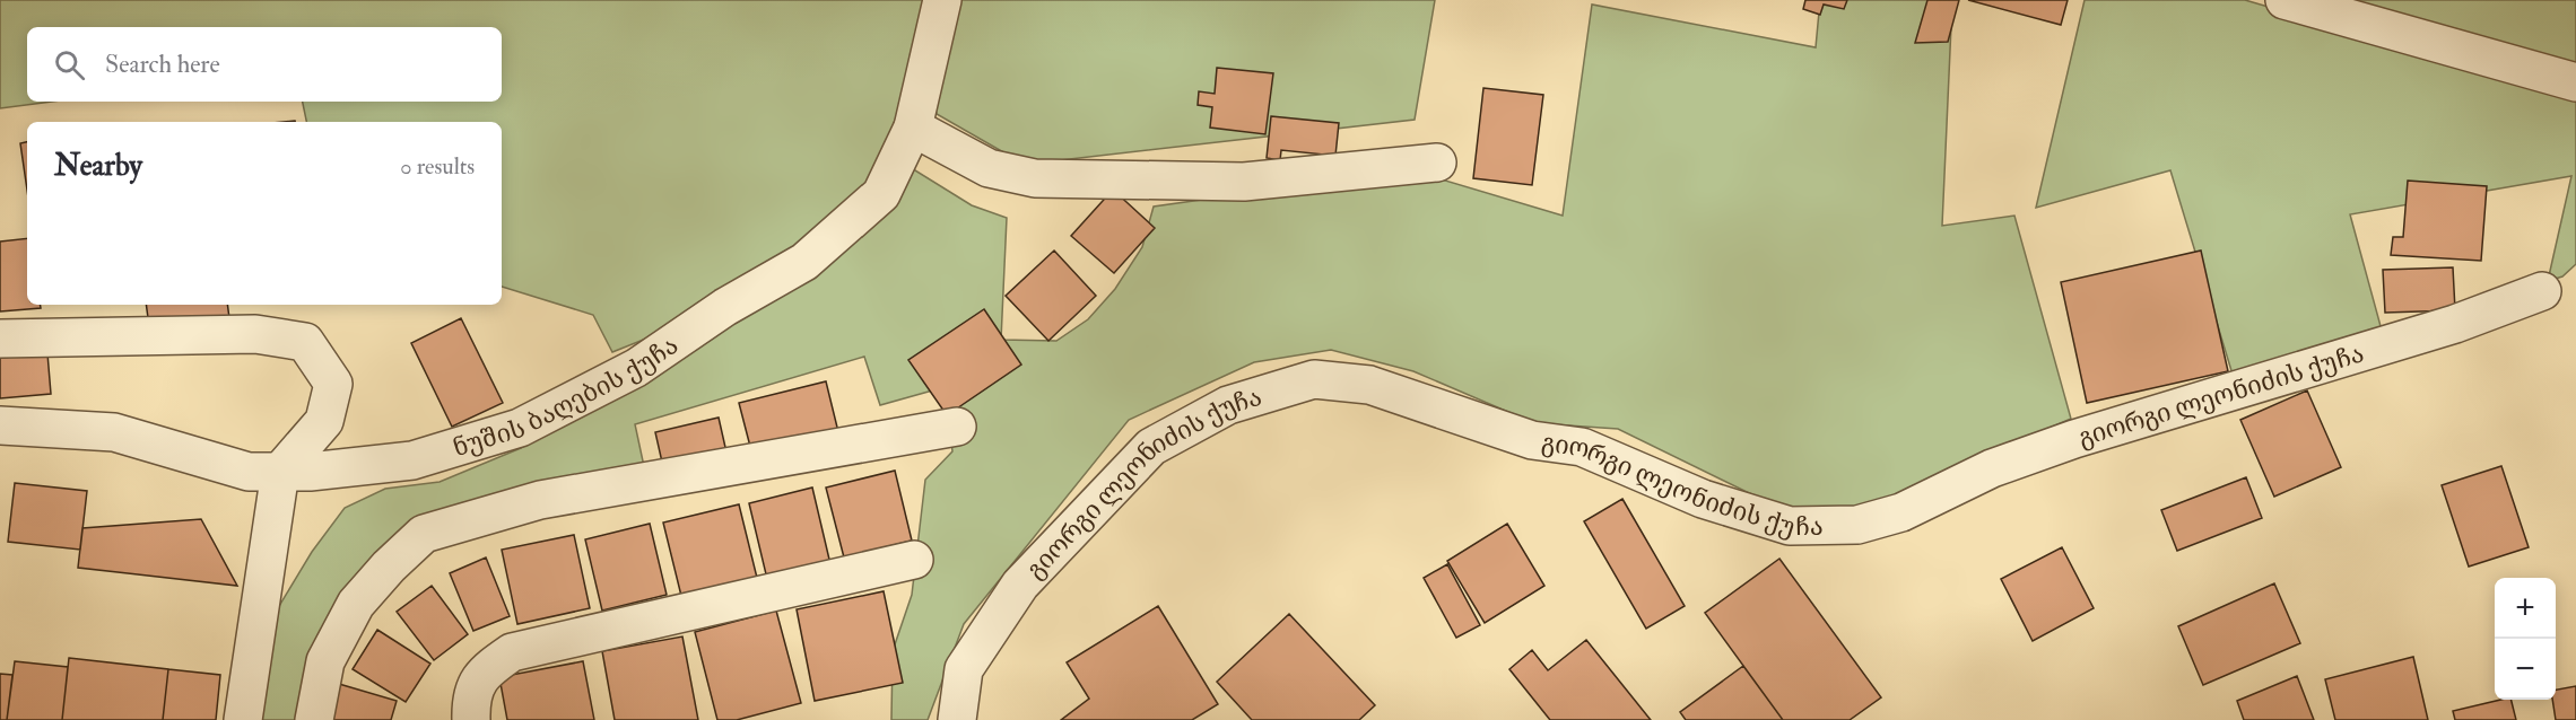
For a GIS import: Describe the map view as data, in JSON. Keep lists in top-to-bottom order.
{
  "streets": {
    "street": ["ნუშის ბაღების ქუჩა", "გიორგი ლეონიძის ქუჩა"]
  },
  "page": {
    "search": "Search here",
    "heading": ["Nearby", "0 results"],
    "map_buttons": ["+", "−"]
  }
}
